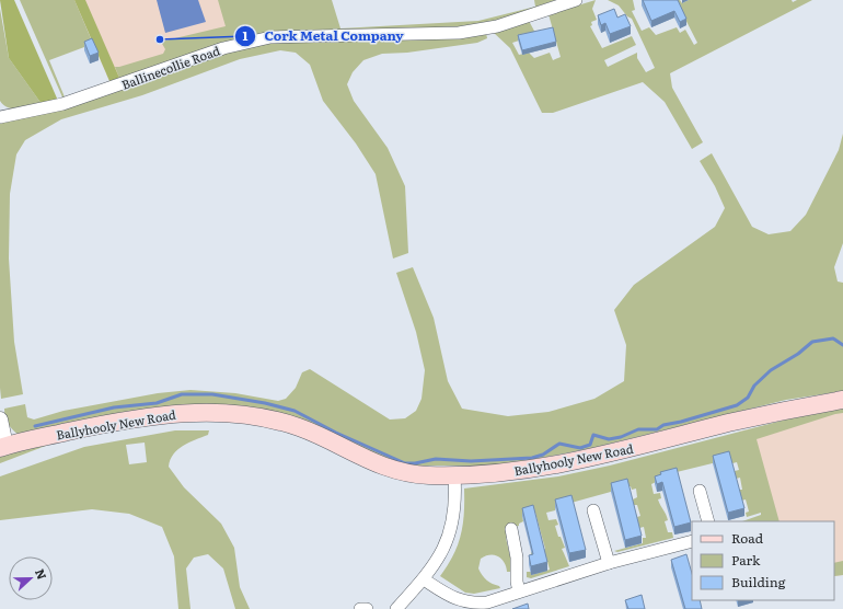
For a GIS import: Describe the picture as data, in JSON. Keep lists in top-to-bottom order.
{
  "streets": {
    "main road": ["Ballyhooly New Road"],
    "street": ["Ballinecollie Road"]
  },
  "places": ["Cork Metal Company"],
  "legend": ["Road", "Park", "Building"],
  "north": "right"
}
